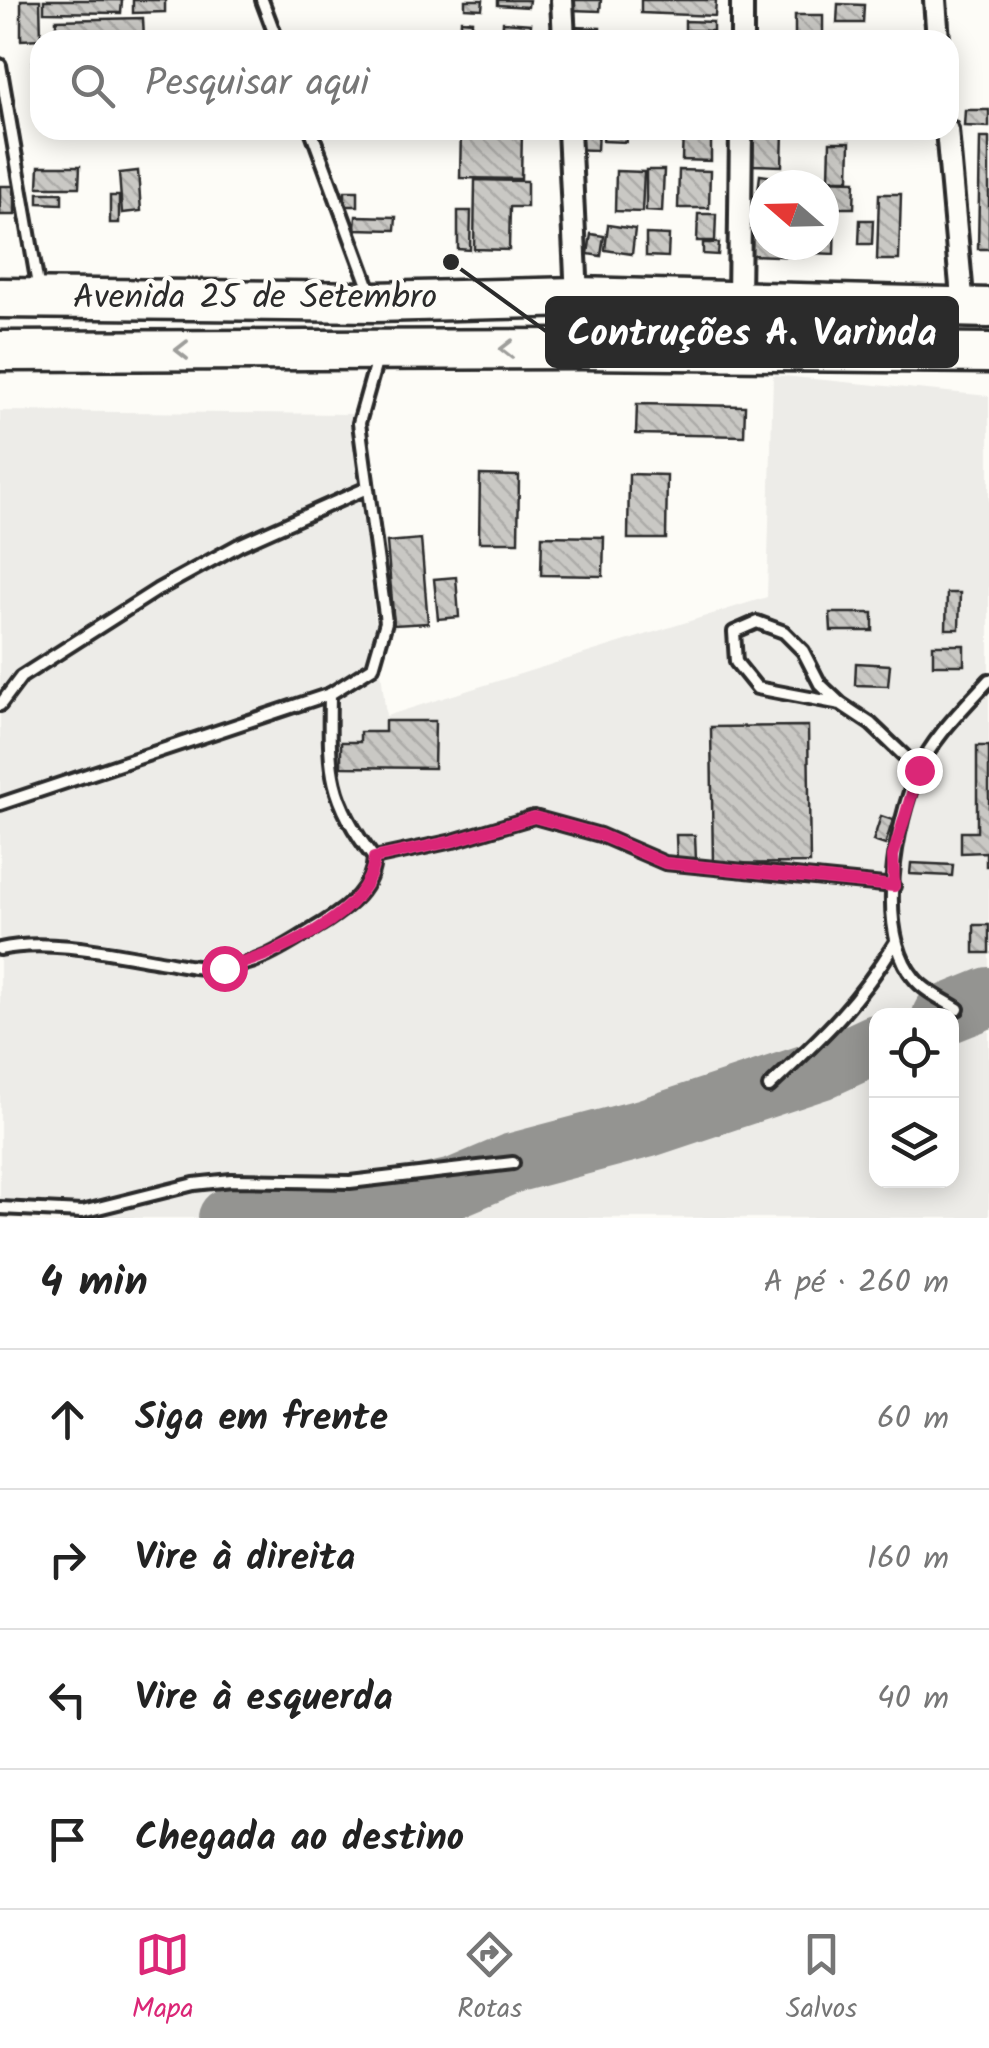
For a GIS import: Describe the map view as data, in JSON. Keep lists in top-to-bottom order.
{
  "streets": {
    "highway": ["Avenida 25 de Setembro"]
  },
  "places": ["Contruções A. Varinda"],
  "north": "left",
  "page": {
    "search": "Pesquisar aqui",
    "heading": ["4 min", "A pé · 260 m"],
    "list": [
      ["Siga em frente", "60 m"],
      ["Vire à direita", "160 m"],
      ["Vire à esquerda", "40 m"],
      "Chegada ao destino"
    ],
    "nav": ["Mapa", "Rotas", "Salvos"]
  }
}
